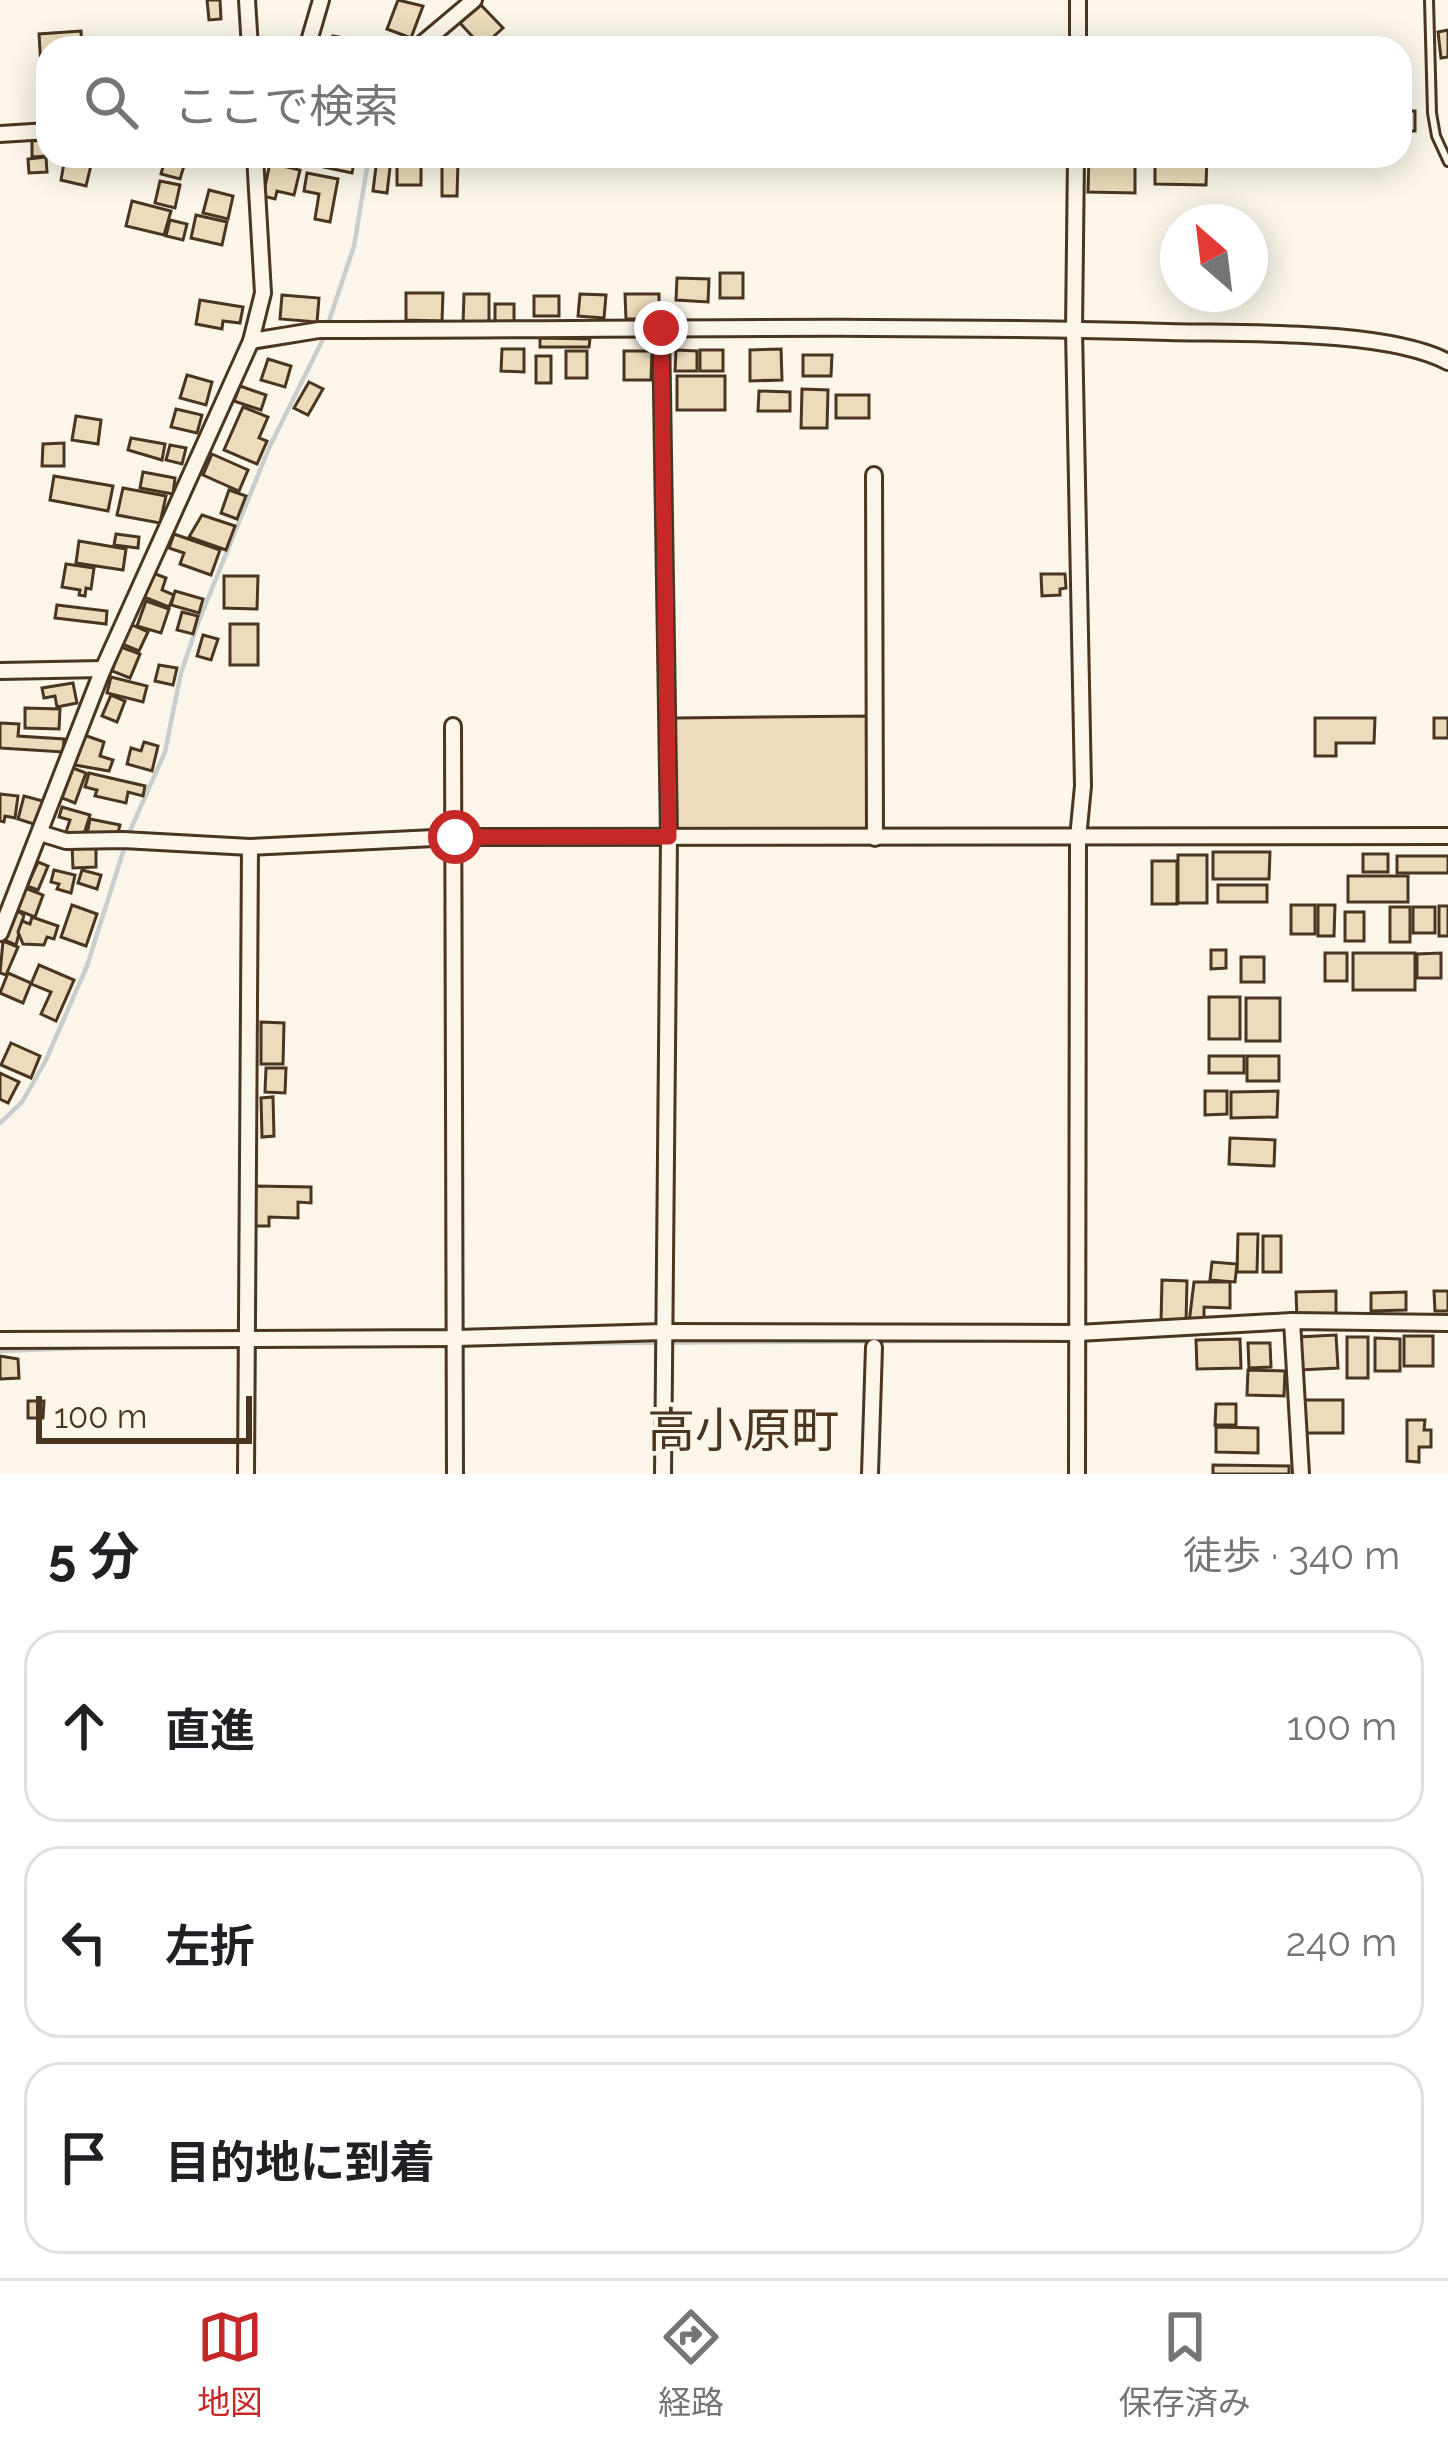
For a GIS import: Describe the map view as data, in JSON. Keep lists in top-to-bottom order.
{
  "districts": ["高小原町"],
  "scale_bar": "100 m",
  "north": "top left",
  "page": {
    "search": "ここで検索",
    "scale": "100 m",
    "heading": ["5 分", "徒歩 · 340 m"],
    "list": [
      ["直進", "100 m"],
      ["左折", "240 m"],
      "目的地に到着"
    ],
    "nav": ["地図", "経路", "保存済み"]
  }
}
